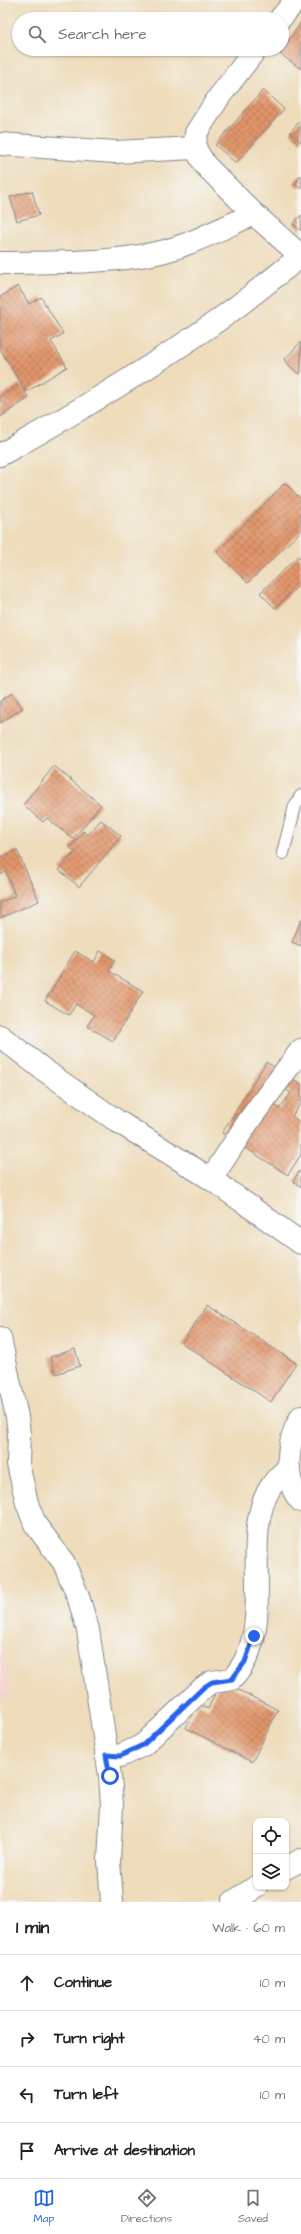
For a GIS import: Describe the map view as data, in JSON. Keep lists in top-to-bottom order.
{
  "page": {
    "search": "Search here",
    "heading": ["1 min", "Walk · 60 m"],
    "list": [
      ["Continue", "10 m"],
      ["Turn right", "40 m"],
      ["Turn left", "10 m"],
      "Arrive at destination"
    ],
    "nav": ["Map", "Directions", "Saved"]
  }
}
